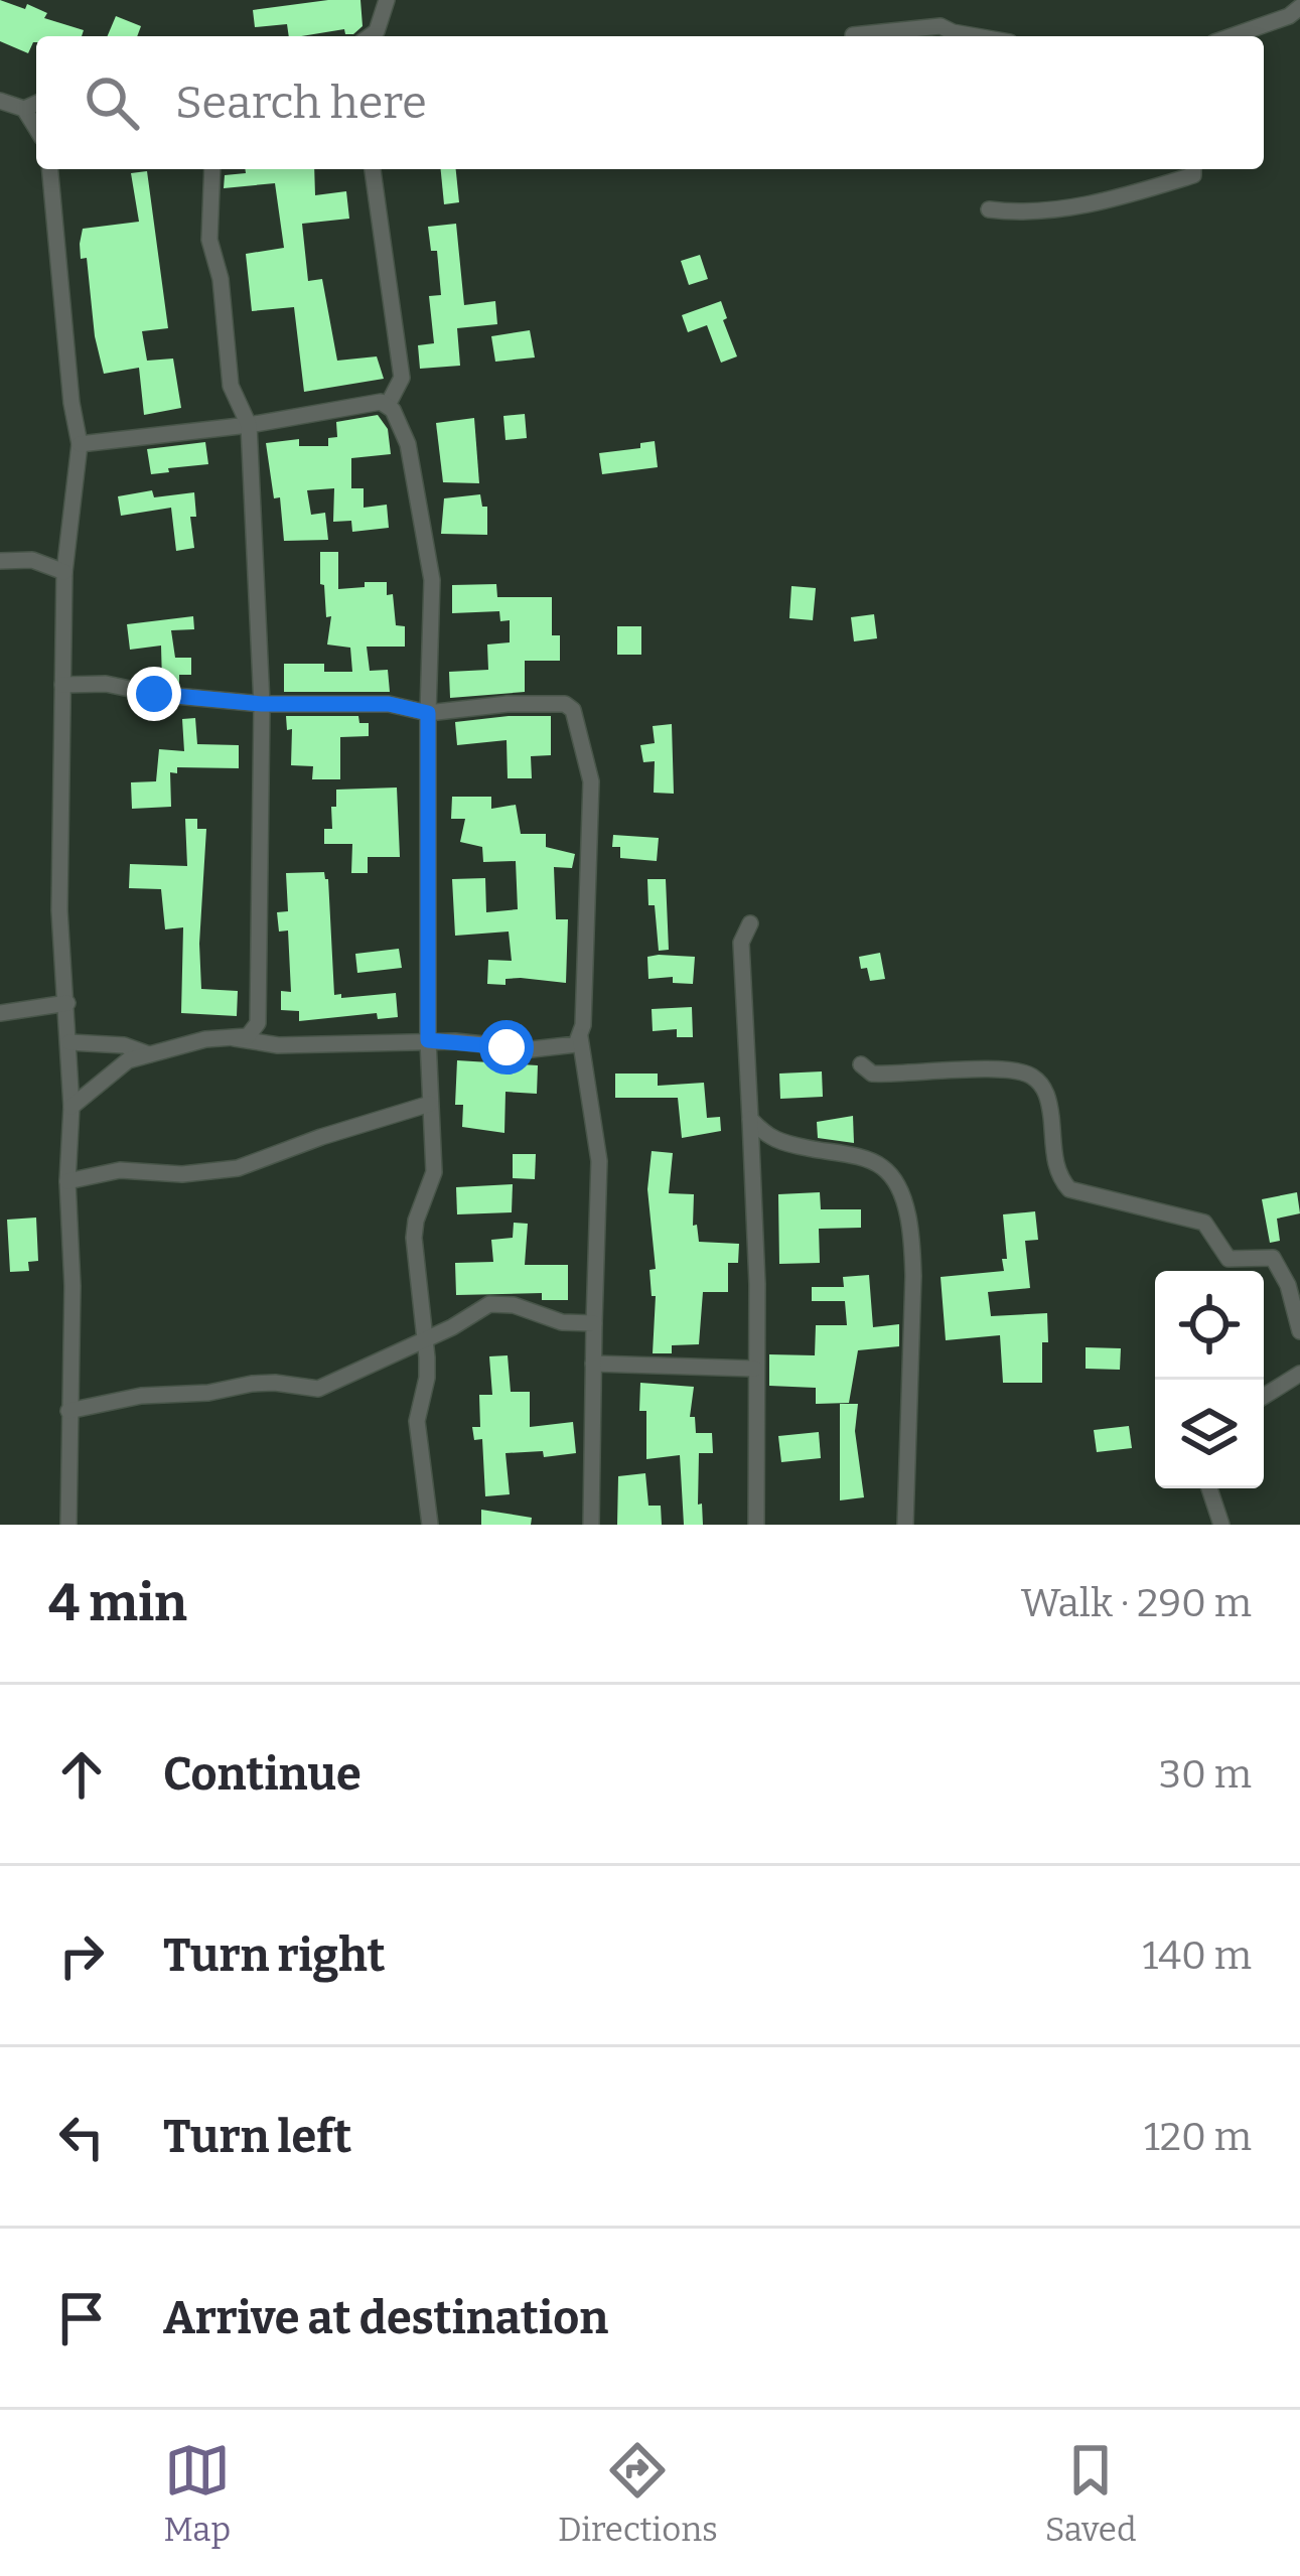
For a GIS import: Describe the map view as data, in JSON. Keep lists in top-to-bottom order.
{
  "page": {
    "search": "Search here",
    "heading": ["4 min", "Walk · 290 m"],
    "list": [
      ["Continue", "30 m"],
      ["Turn right", "140 m"],
      ["Turn left", "120 m"],
      "Arrive at destination"
    ],
    "nav": ["Map", "Directions", "Saved"]
  }
}
